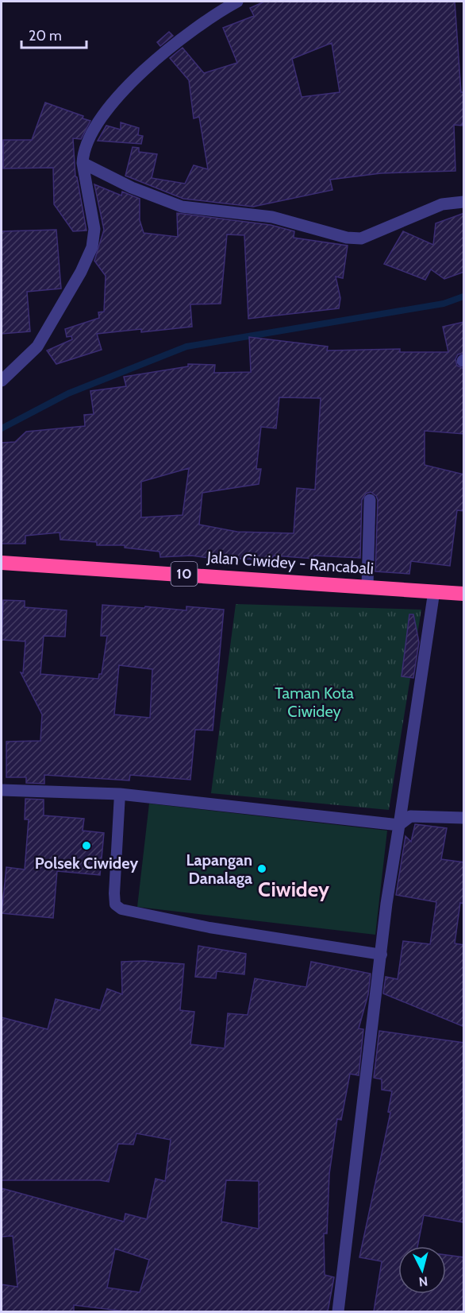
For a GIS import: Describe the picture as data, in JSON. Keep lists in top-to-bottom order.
{
  "streets": {
    "highway": ["Jalan Ciwidey - Rancabali", "10"]
  },
  "districts": ["Ciwidey"],
  "parks": ["Taman Kota Ciwidey"],
  "places": ["Polsek Ciwidey", "Lapangan Danalaga"],
  "scale_bar": "20 m",
  "north": "bottom"
}
